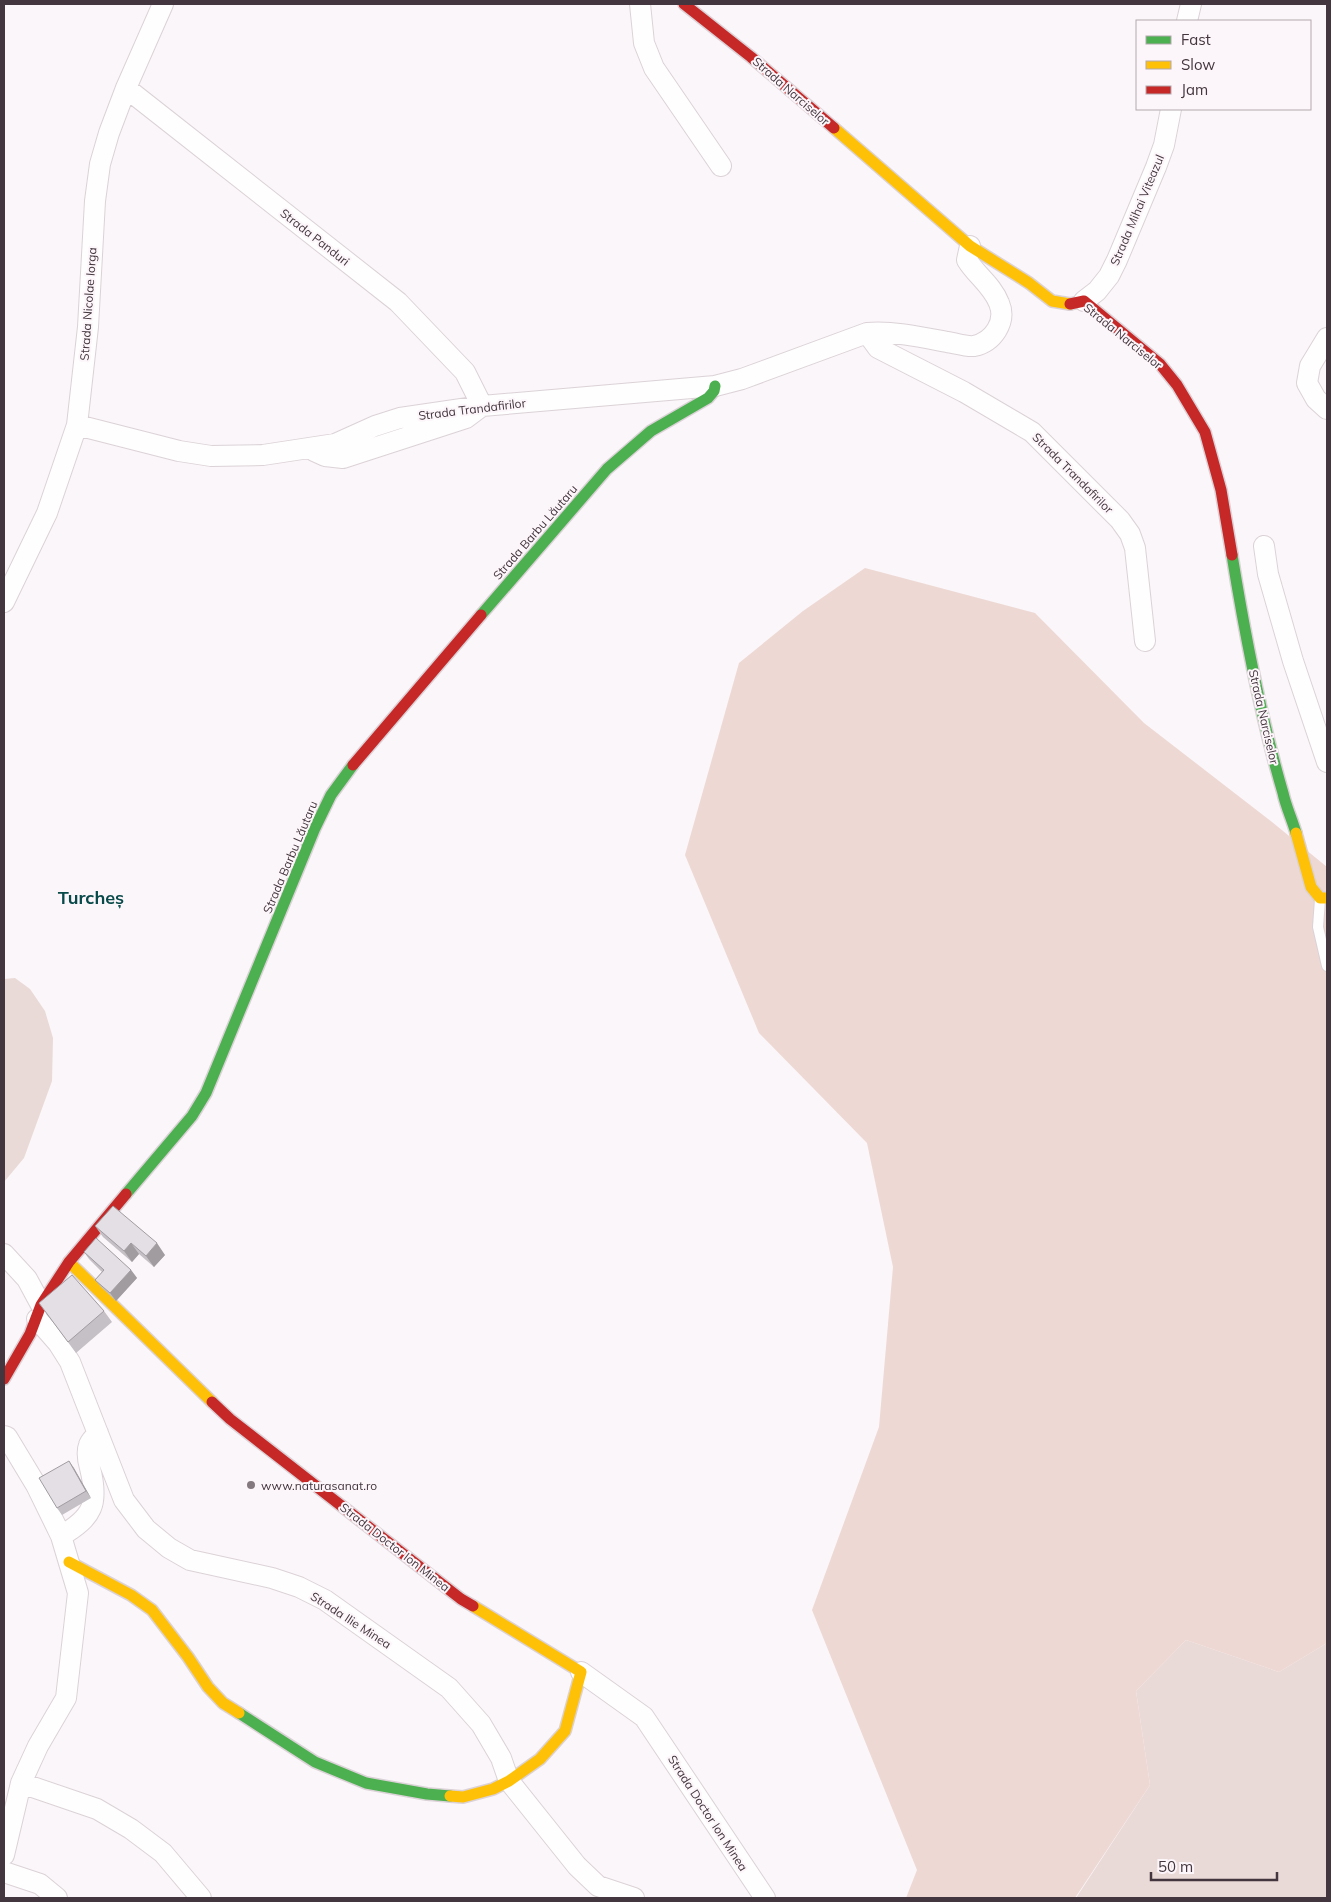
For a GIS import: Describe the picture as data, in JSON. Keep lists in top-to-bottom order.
{
  "streets": {
    "street": [
      "Strada Narciselor",
      "Strada Mihai Viteazul",
      "Strada Panduri",
      "Strada Nicolae Iorga",
      "Strada Trandafirilor",
      "Strada Barbu Lăutaru",
      "Strada Doctor Ion Minea",
      "Strada Ilie Minea"
    ]
  },
  "crossings": [
    ["Strada Narciselor", "Strada Mihai Viteazul"],
    ["Strada Narciselor", "Strada Trandafirilor"],
    ["Strada Panduri", "Strada Nicolae Iorga"],
    ["Strada Panduri", "Strada Trandafirilor"],
    ["Strada Nicolae Iorga", "Strada Trandafirilor"],
    ["Strada Trandafirilor", "Strada Barbu Lăutaru"],
    ["Strada Barbu Lăutaru", "Strada Doctor Ion Minea"],
    ["Strada Barbu Lăutaru", "Strada Ilie Minea"]
  ],
  "districts": ["Turcheș"],
  "places": ["www.naturasanat.ro"],
  "legend": ["Fast", "Slow", "Jam"],
  "scale_bar": "50 m"
}
